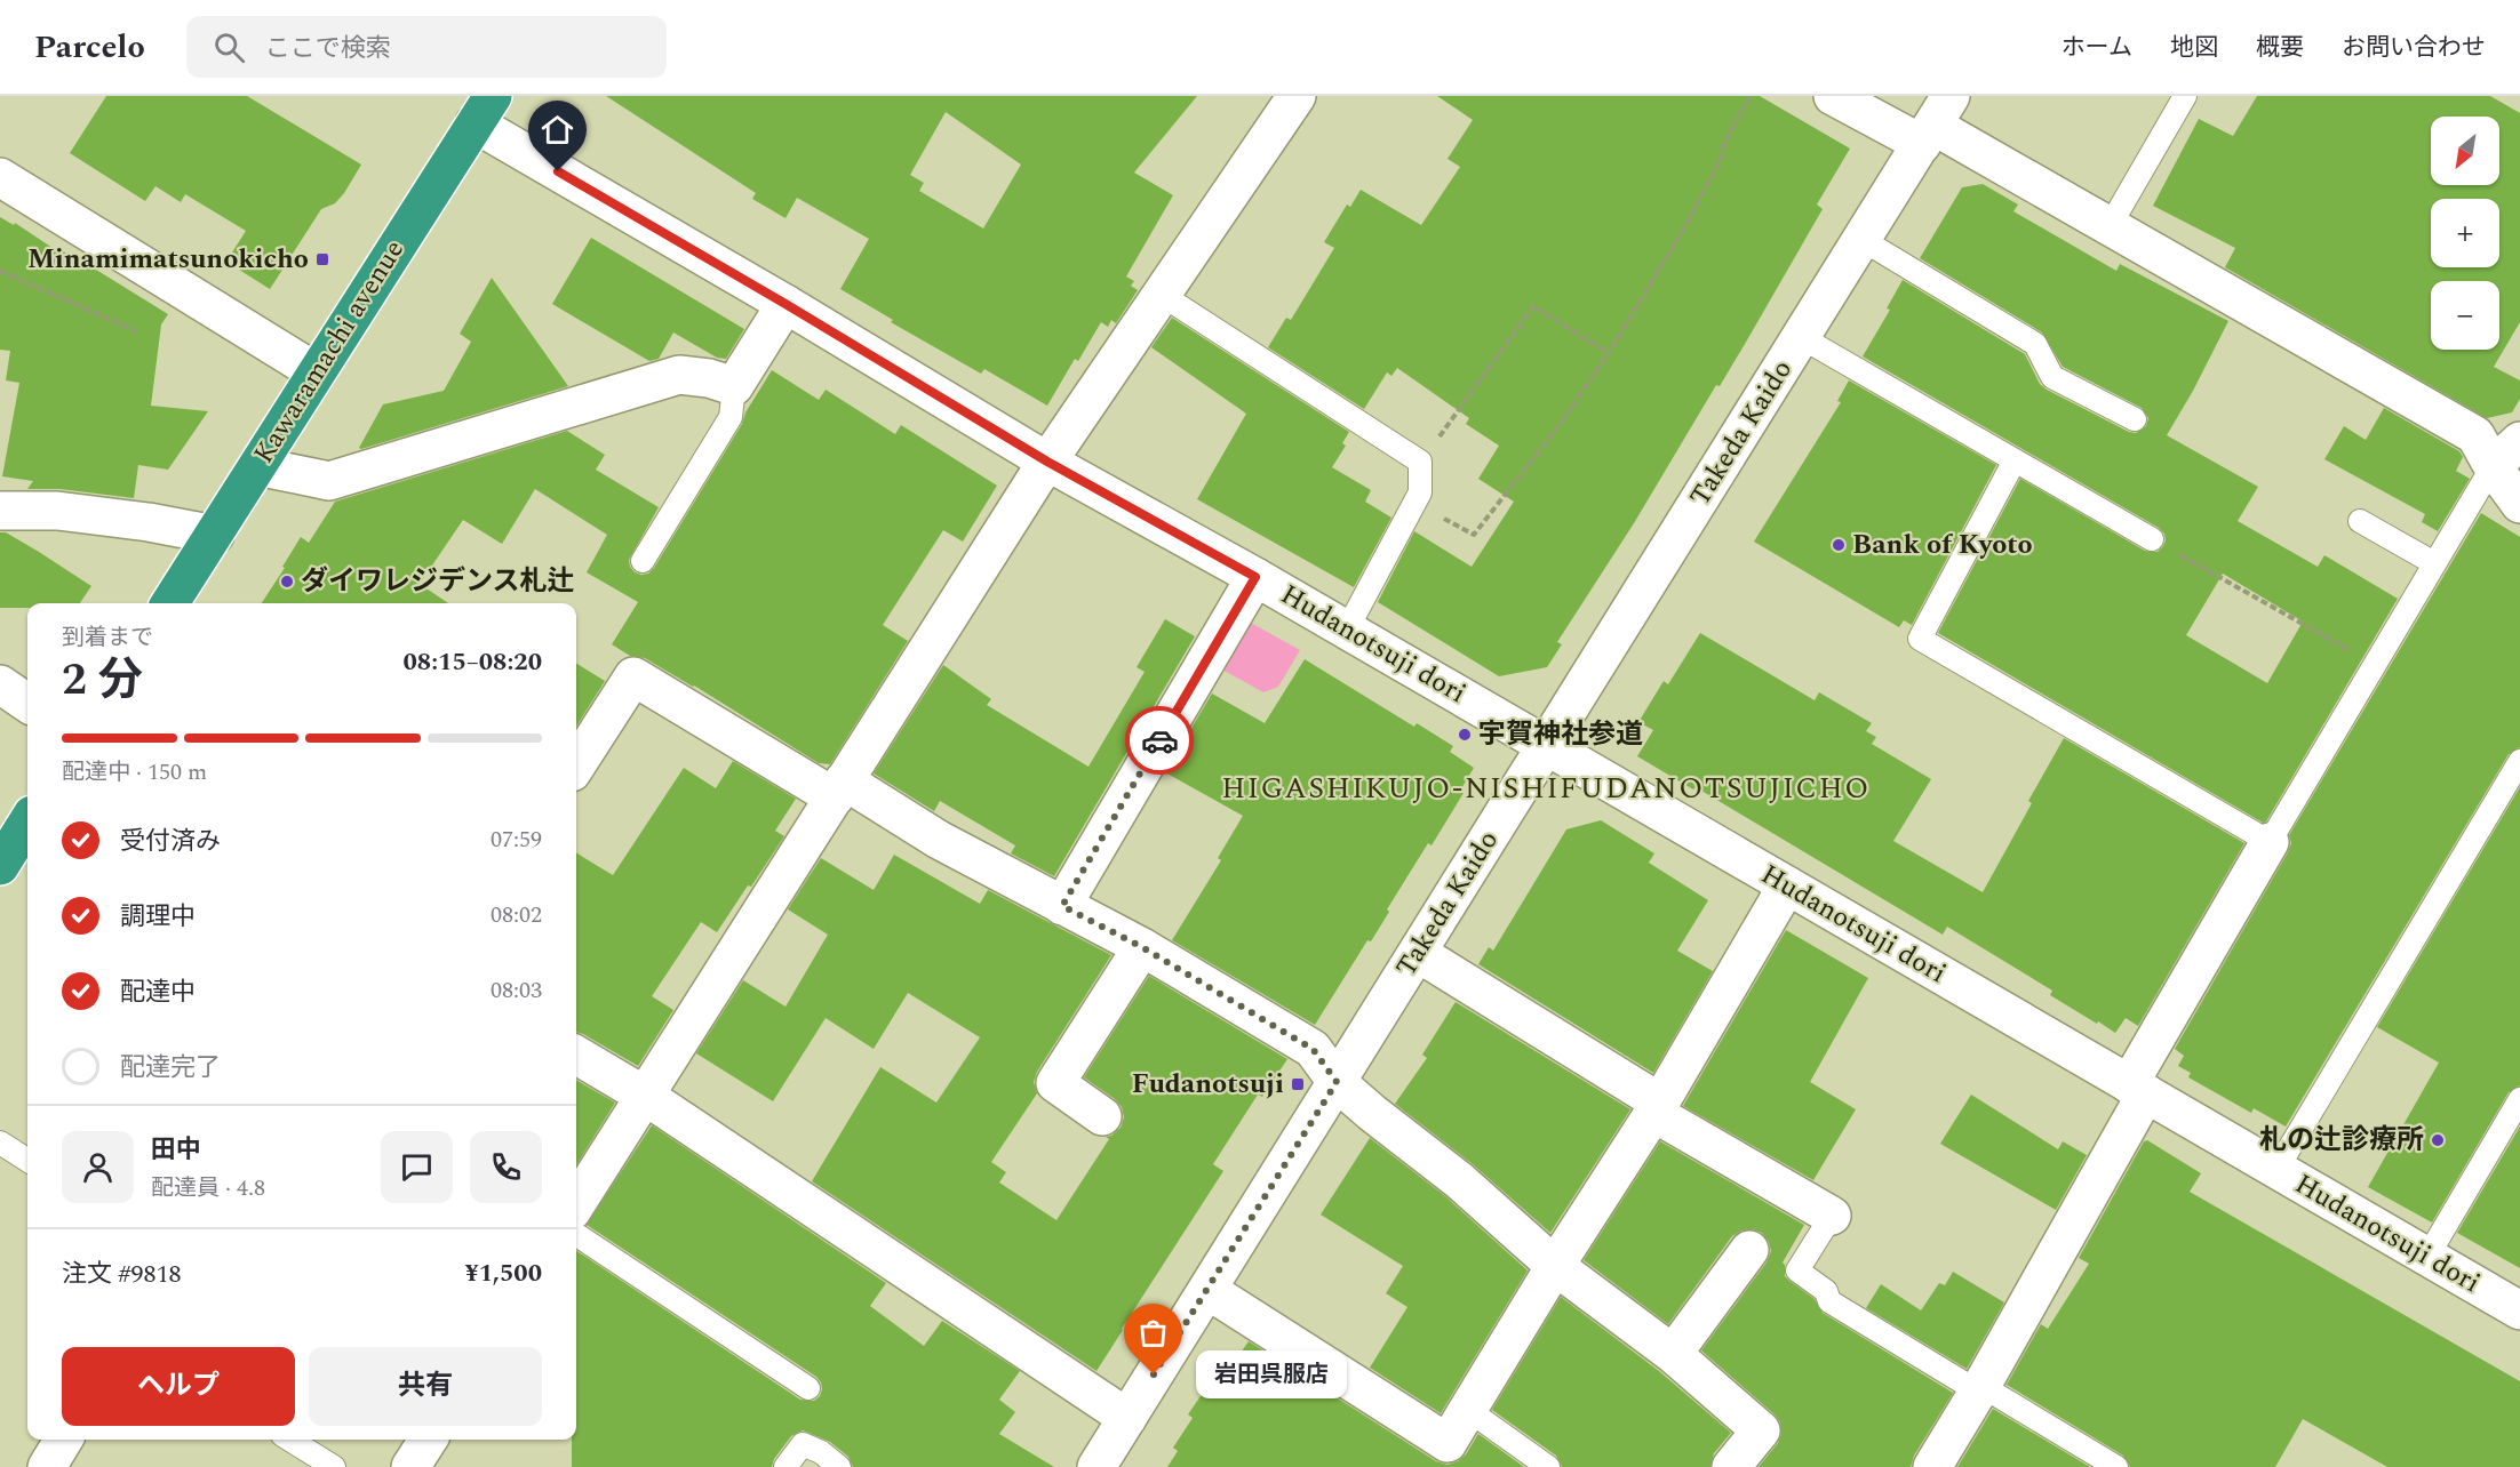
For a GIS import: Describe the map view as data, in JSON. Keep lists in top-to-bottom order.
{
  "streets": {
    "highway": ["Kawaramachi avenue"],
    "street": ["Takeda Kaido", "Hudanotsuji dori"]
  },
  "crossings": [
    ["Kawaramachi avenue", "Hudanotsuji dori"],
    ["Takeda Kaido", "Hudanotsuji dori"]
  ],
  "districts": ["HIGASHIKUJO-NISHIFUDANOTSUJICHO"],
  "places": {
    "transit": ["Minamimatsunokicho", "Fudanotsuji"],
    "other": [
      "Bank of Kyoto",
      "ダイワレジデンス札辻",
      "宇賀神社参道",
      "札の辻診療所",
      "岩田呉服店"
    ]
  },
  "north": "bottom left",
  "page": {
    "header": "Parcelo",
    "search": "ここで検索",
    "nav": [
      "ホーム",
      "地図",
      "概要",
      "お問い合わせ"
    ],
    "map_buttons": ["+", "−"],
    "heading": ["2 分", "到着まで", "08:15–08:20"],
    "panel": [
      "田中",
      "配達員 · 4.8",
      "注文 #9818",
      "¥1,500"
    ],
    "bar": "配達中 · 150 m",
    "list": [
      ["受付済み", "07:59"],
      ["調理中", "08:02"],
      ["配達中", "08:03"],
      "配達完了"
    ],
    "buttons": ["ヘルプ", "共有"],
    "bubble": "岩田呉服店"
  }
}
